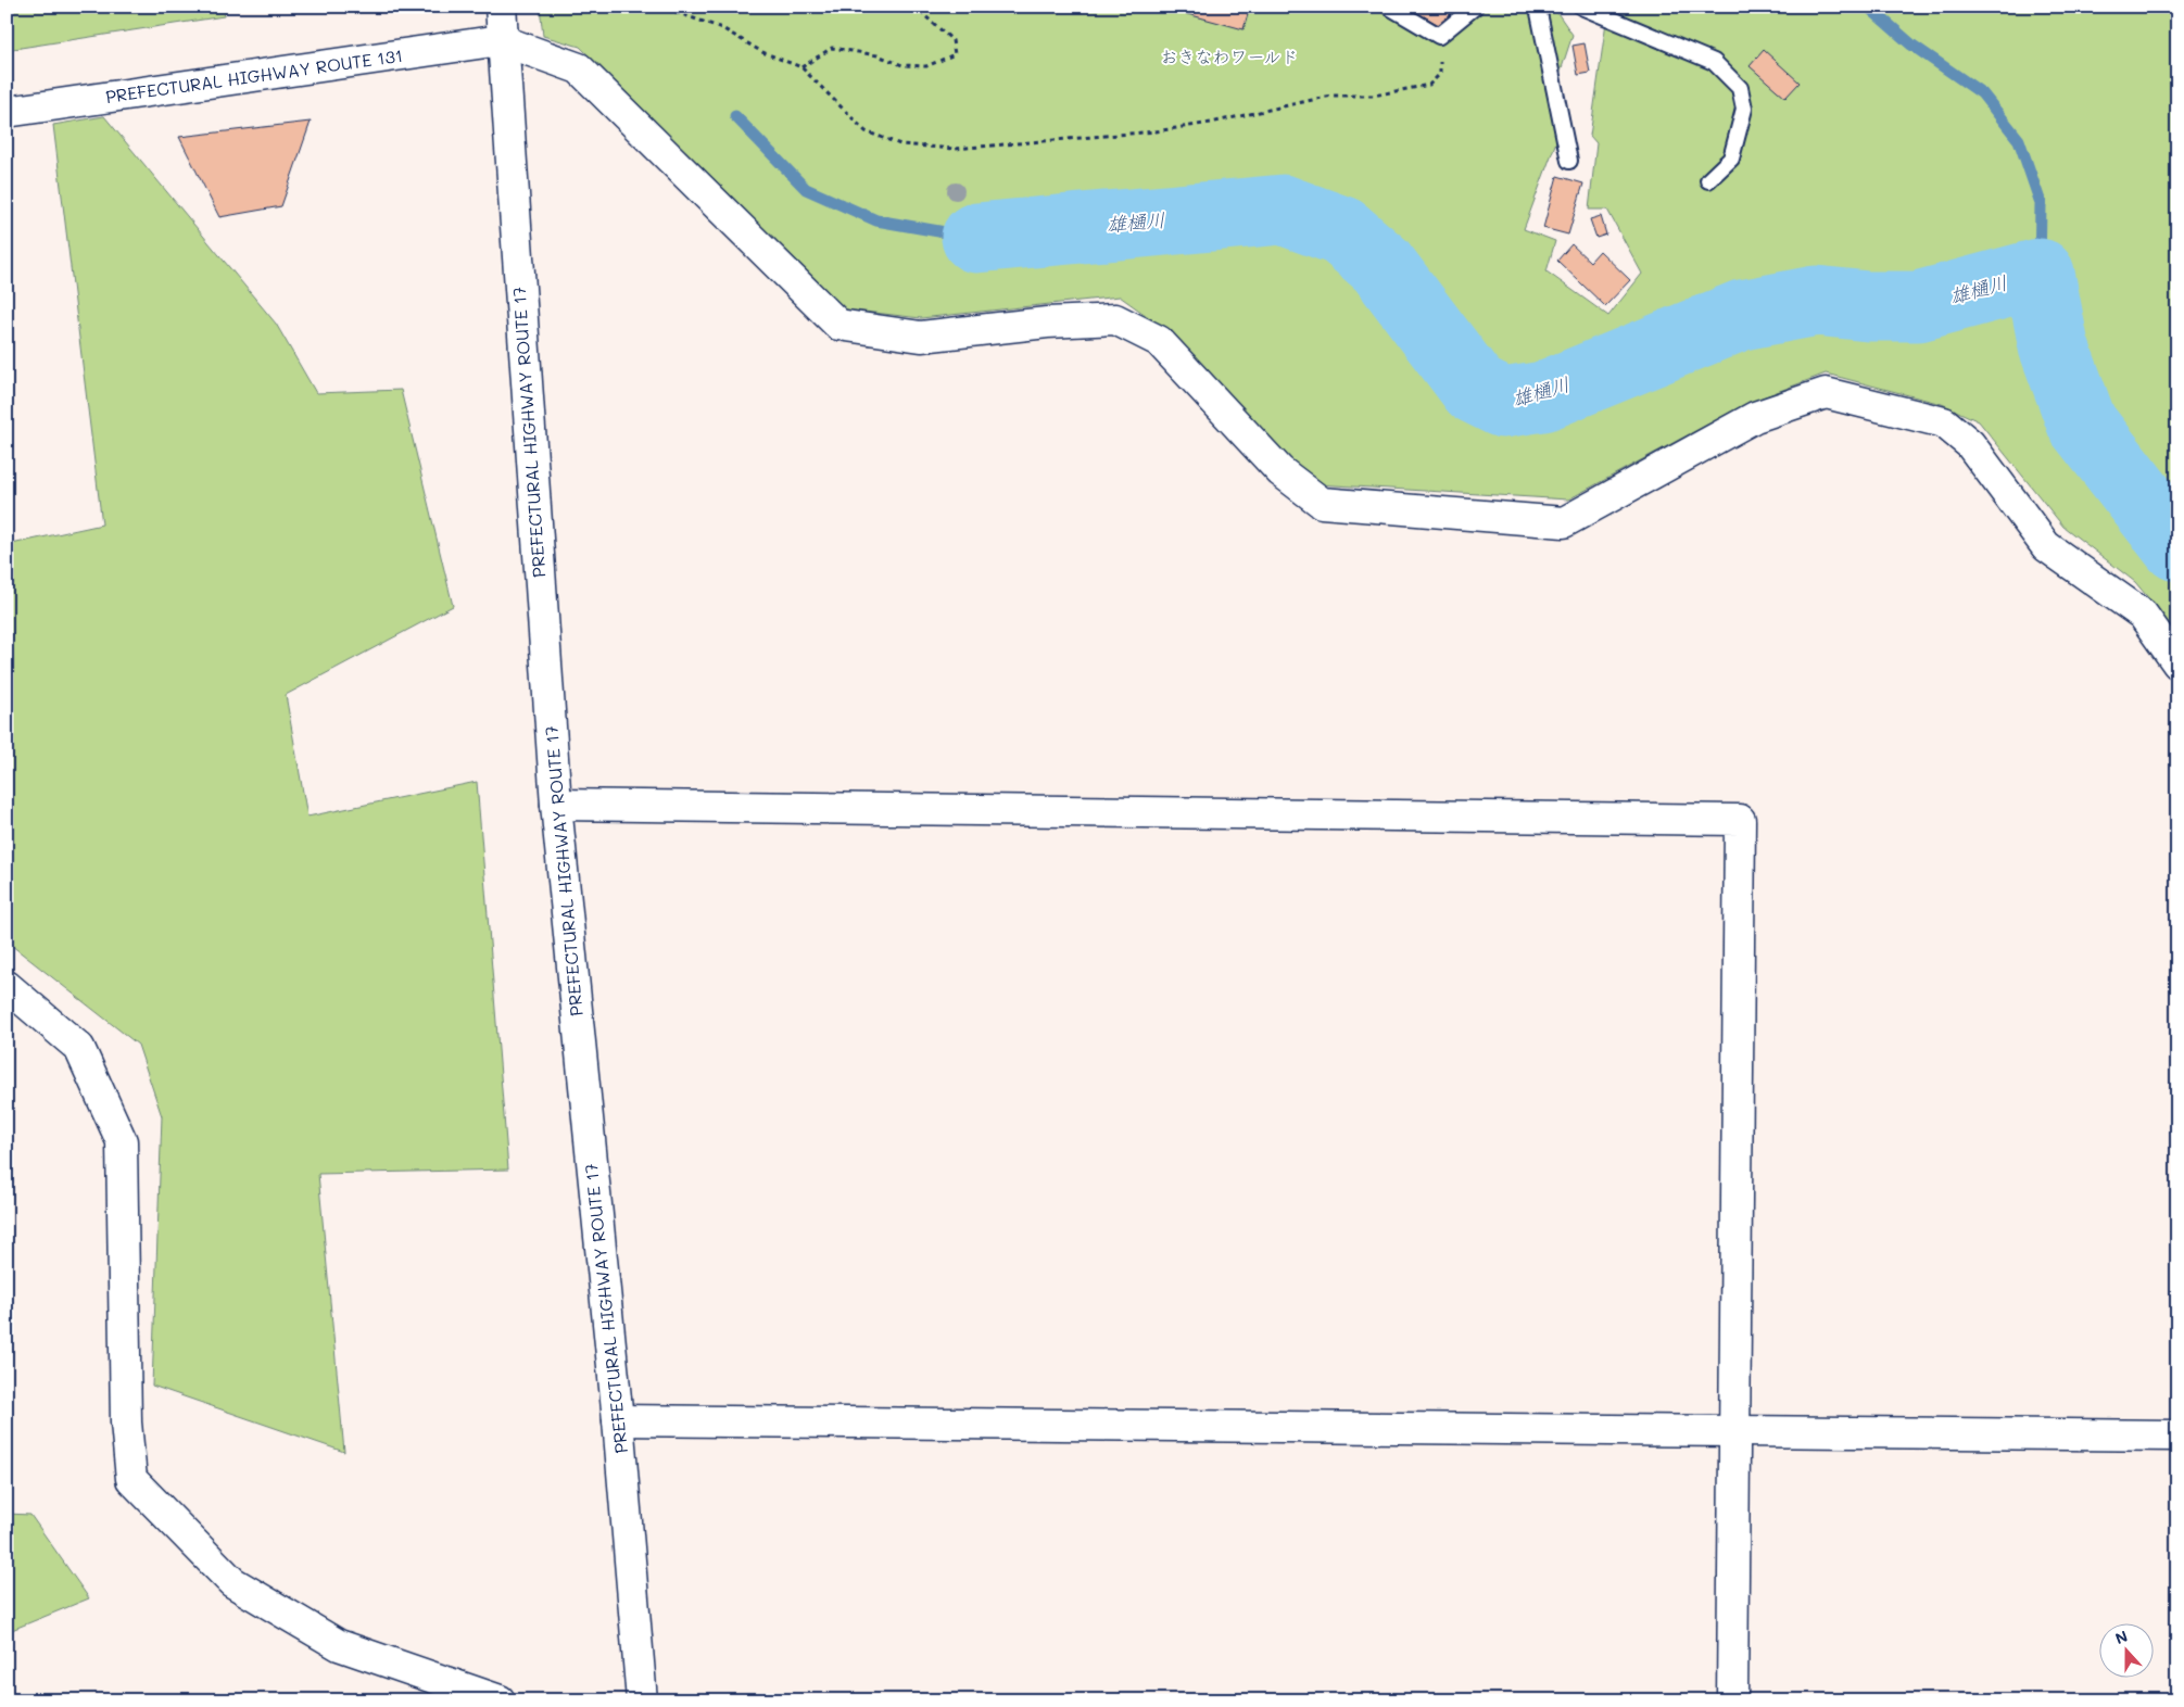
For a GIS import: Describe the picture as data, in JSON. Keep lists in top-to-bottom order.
{
  "streets": {
    "street": ["PREFECTURAL HIGHWAY ROUTE 131", "PREFECTURAL HIGHWAY ROUTE 17"]
  },
  "crossings": [
    ["PREFECTURAL HIGHWAY ROUTE 131", "PREFECTURAL HIGHWAY ROUTE 17"]
  ],
  "water": ["雄樋川"],
  "parks": ["おきなわワールド"],
  "north": "top"
}
